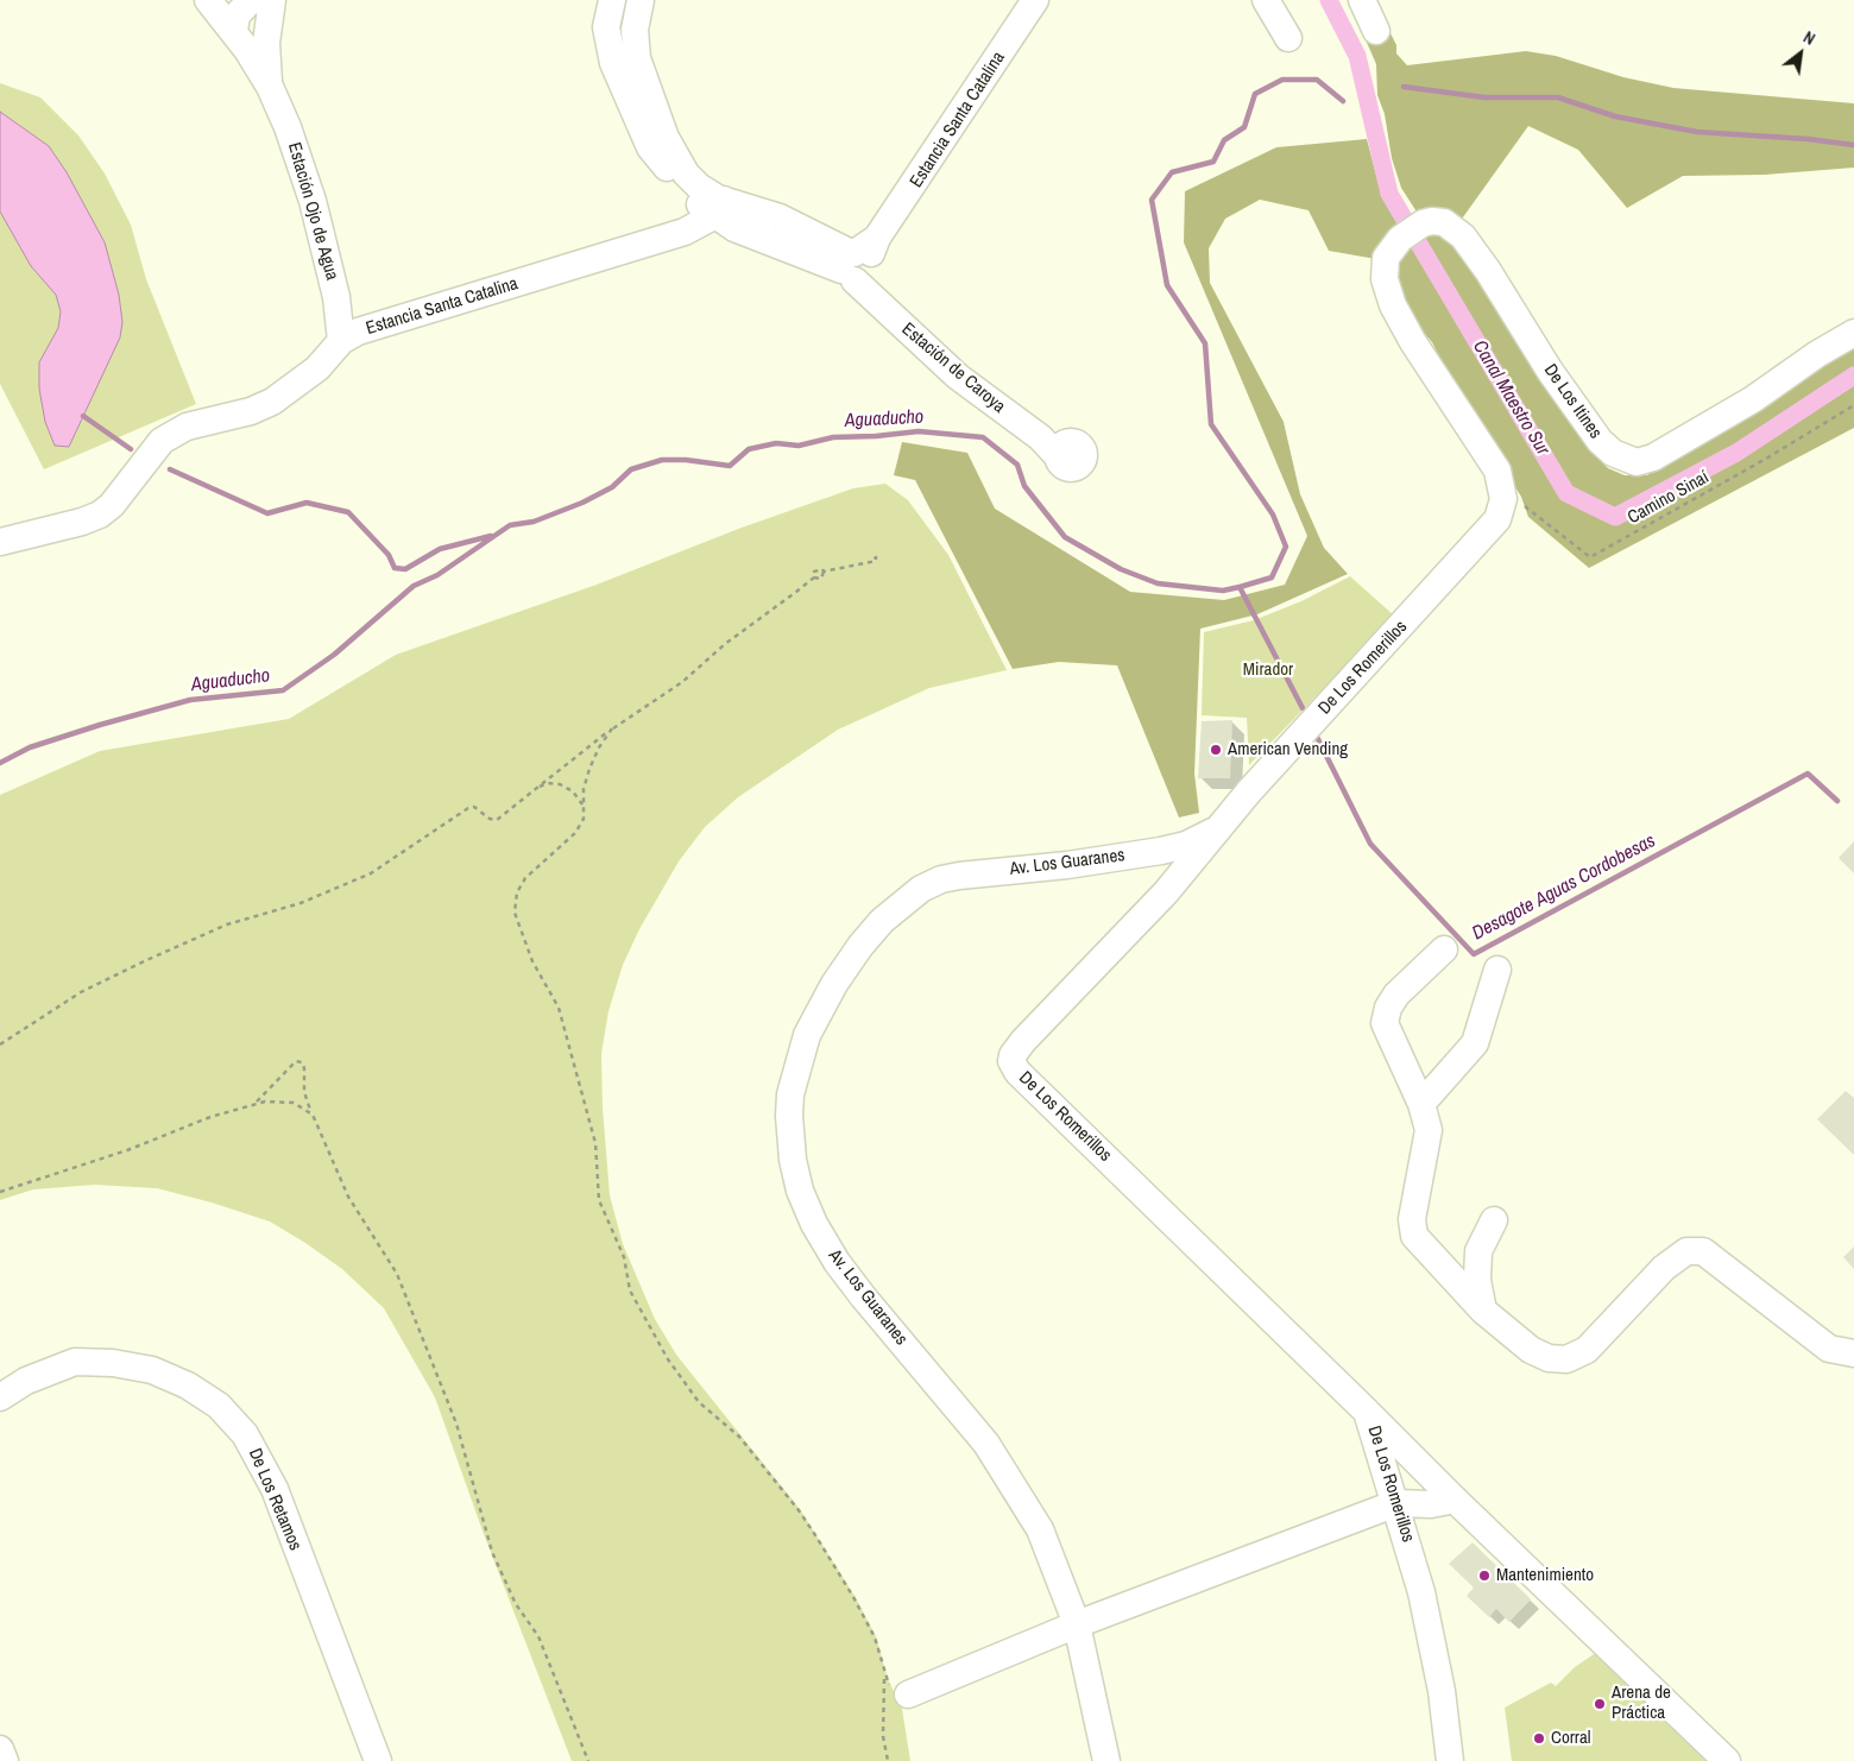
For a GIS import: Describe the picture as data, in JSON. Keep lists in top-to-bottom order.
{
  "streets": {
    "street": [
      "Estancia Santa Catalina",
      "Estación Ojo de Agua",
      "Estación de Caroya",
      "De Los Itines",
      "De Los Romerillos",
      "Av. Los Guaranes",
      "De Los Retamos"
    ],
    "path": ["Camino Sinaí"]
  },
  "crossings": [
    ["Estancia Santa Catalina", "Estación Ojo de Agua"],
    ["Estancia Santa Catalina", "Estación de Caroya"],
    ["De Los Itines", "Camino Sinaí"],
    ["De Los Itines", "De Los Romerillos"],
    ["Camino Sinaí", "De Los Romerillos"],
    ["De Los Romerillos", "Av. Los Guaranes"]
  ],
  "water": ["Canal Maestro Sur", "Aguaducho", "Desagote Aguas Cordobesas"],
  "parks": ["Mirador"],
  "places": [
    "American Vending",
    "Mantenimiento",
    "Arena de Práctica",
    "Corral"
  ],
  "north": "top right"
}
